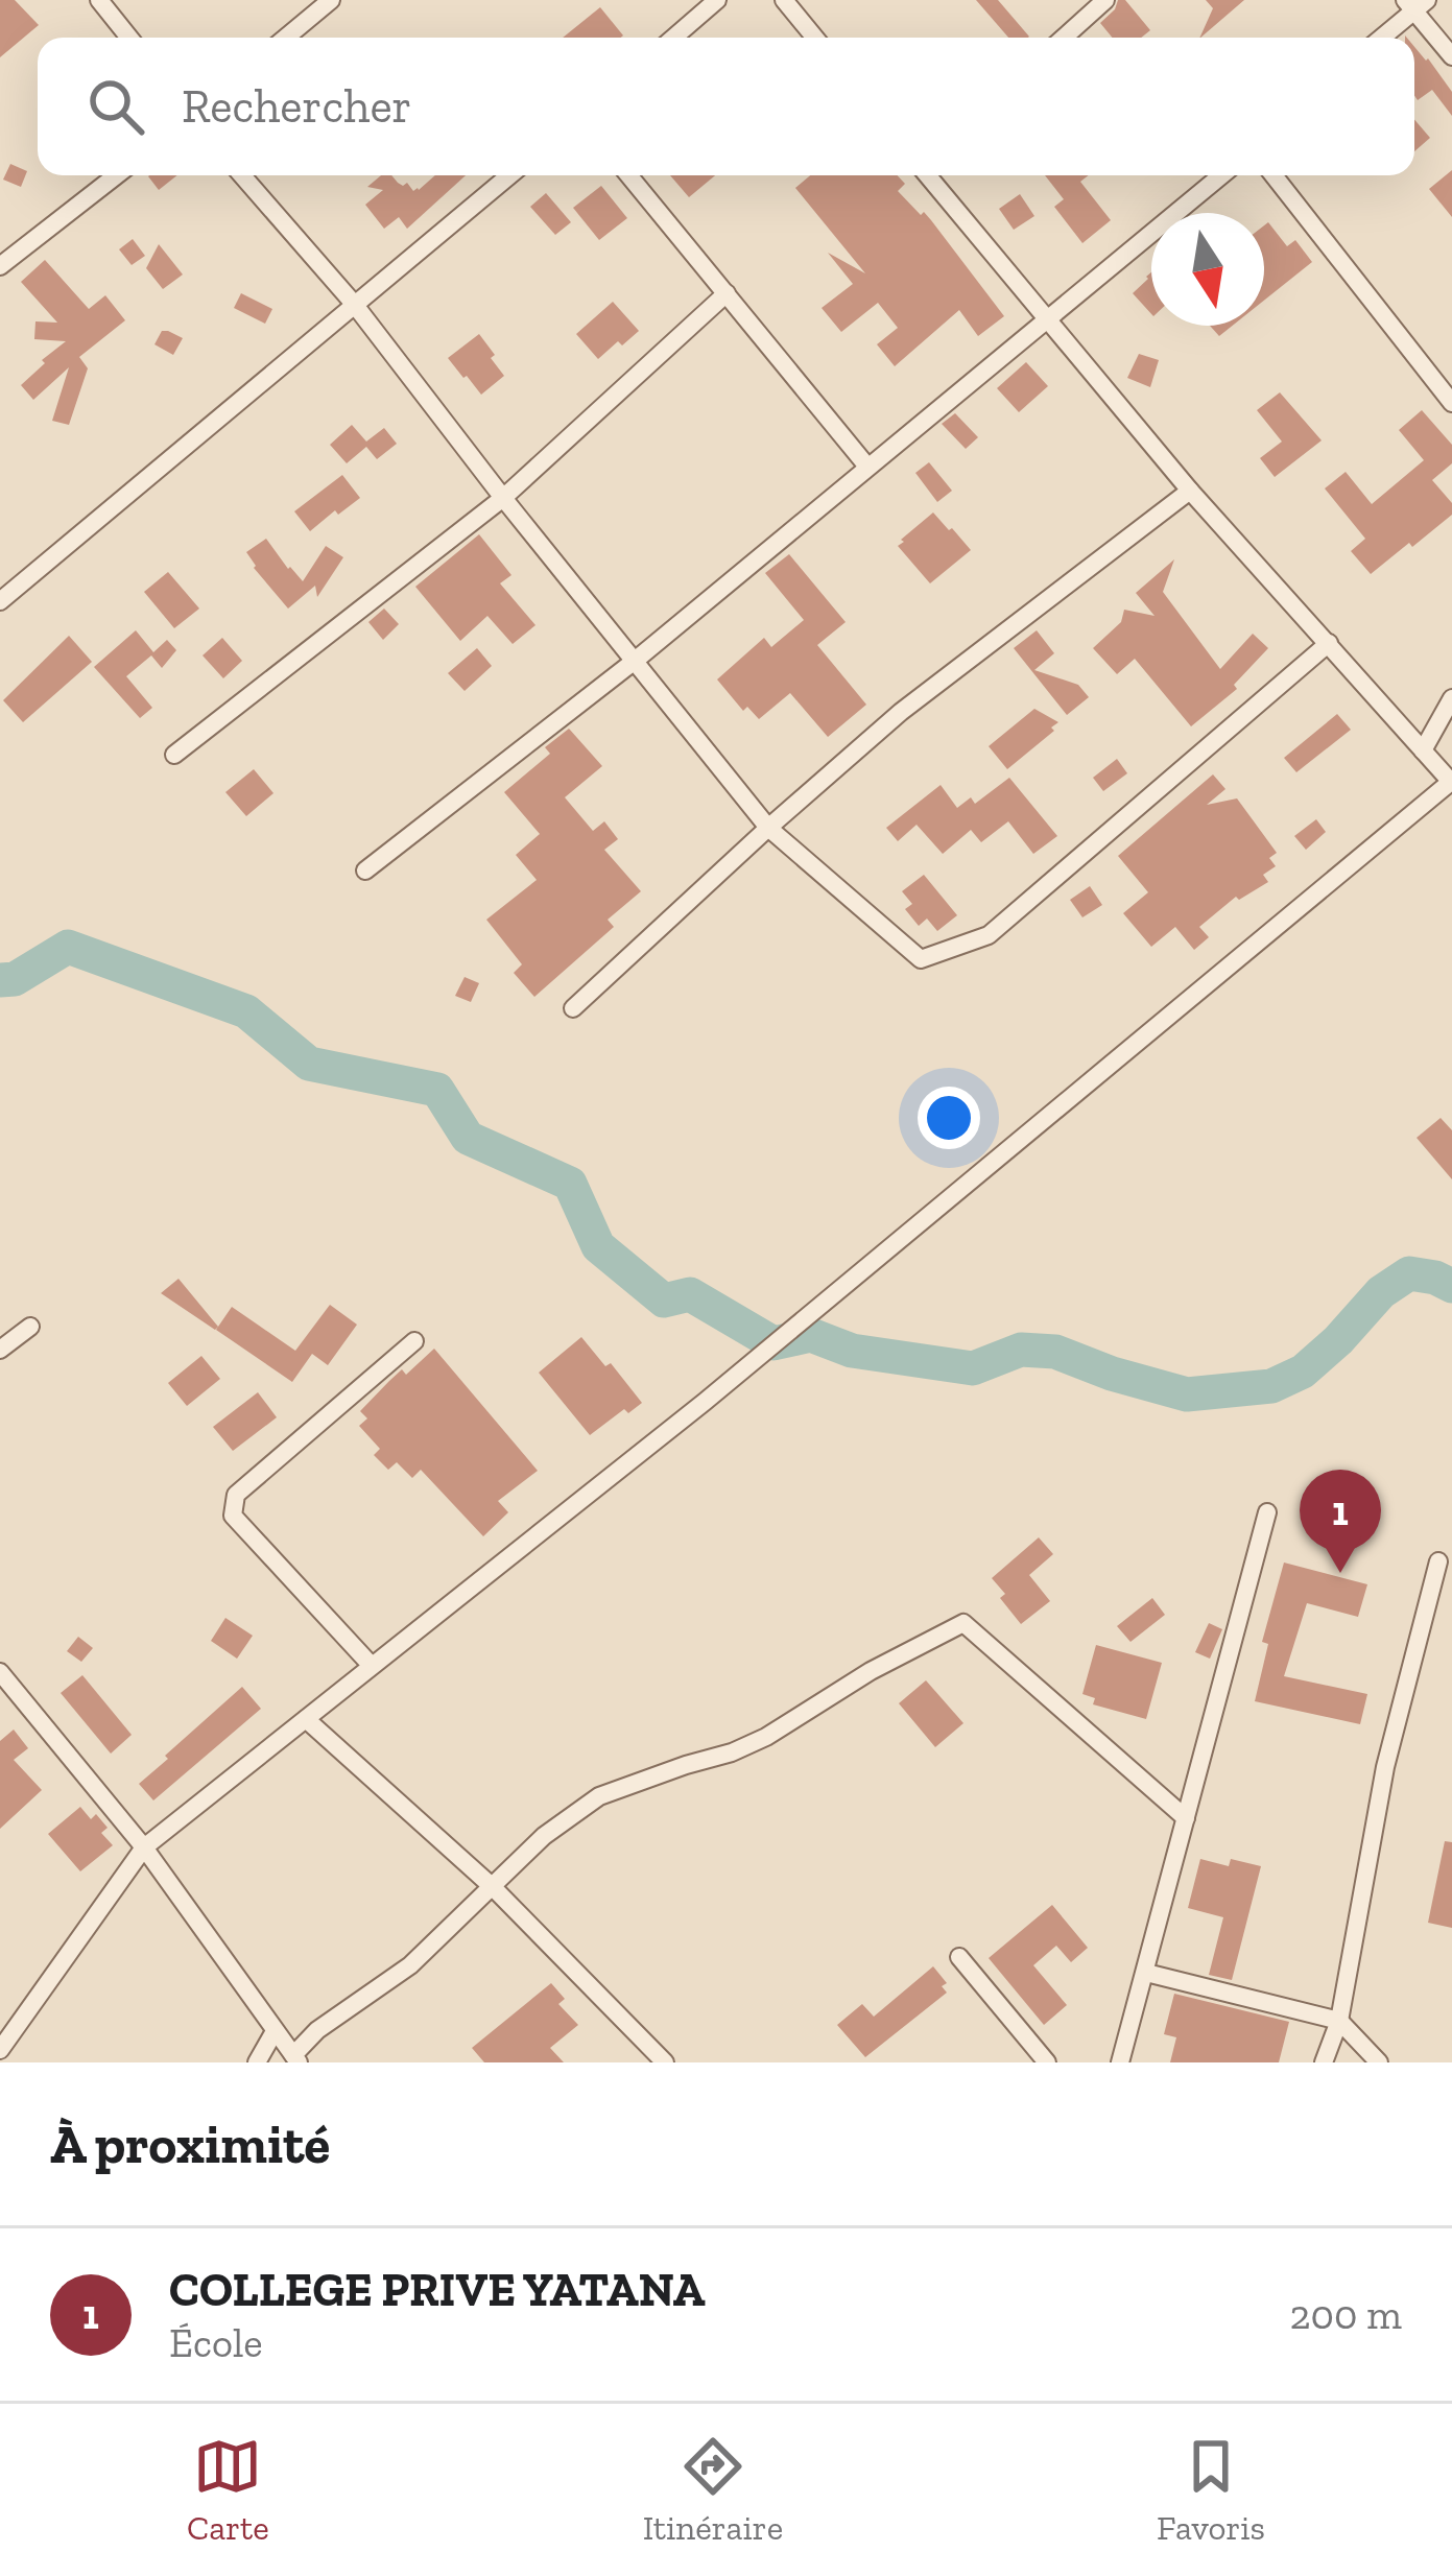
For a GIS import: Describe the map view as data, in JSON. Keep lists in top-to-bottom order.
{
  "north": "bottom",
  "page": {
    "search": "Rechercher",
    "pins": "1",
    "heading": "À proximité",
    "list": [
      {
        "mark": "1",
        "name": "COLLEGE PRIVE YATANA",
        "note": "École",
        "value": "200 m"
      }
    ],
    "nav": ["Carte", "Itinéraire", "Favoris"]
  }
}
